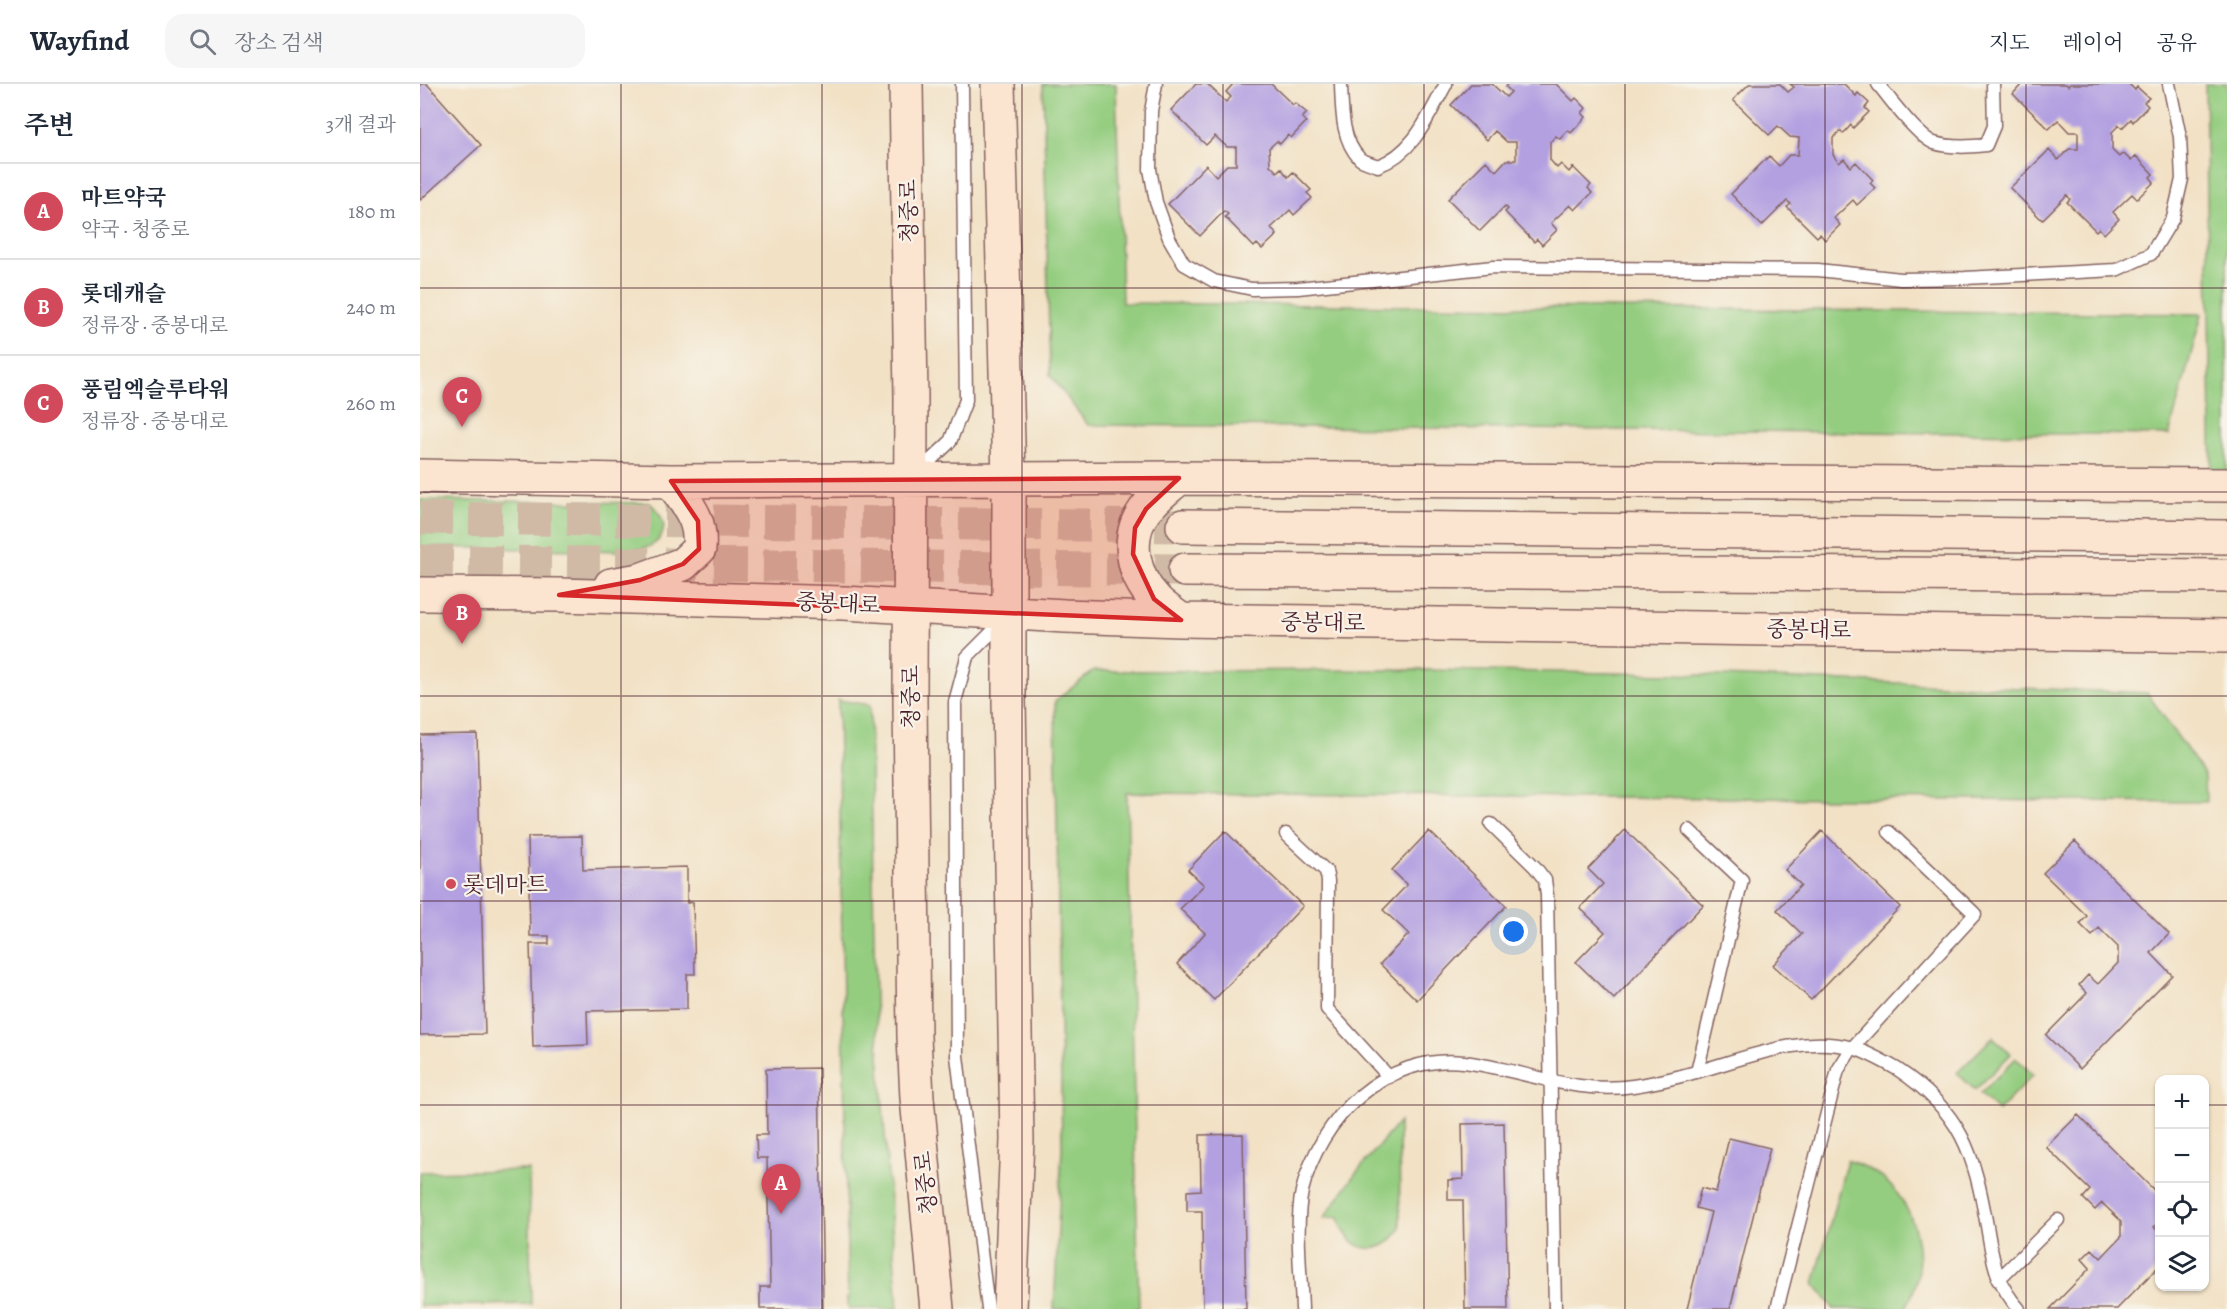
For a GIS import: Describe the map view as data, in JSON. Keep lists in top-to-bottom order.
{
  "streets": {
    "main road": ["청중로", "중봉대로"]
  },
  "crossings": [
    ["청중로", "중봉대로"]
  ],
  "places": ["롯데마트"],
  "page": {
    "header": "Wayfind",
    "search": "장소 검색",
    "nav": ["지도", "레이어", "공유"],
    "heading": ["주변", "3개 결과"],
    "list": [
      {
        "mark": "A",
        "name": "마트약국",
        "note": "약국 · 청중로",
        "value": "180 m"
      },
      {
        "mark": "B",
        "name": "롯데캐슬",
        "note": "정류장 · 중봉대로",
        "value": "240 m"
      },
      {
        "mark": "C",
        "name": "풍림엑슬루타워",
        "note": "정류장 · 중봉대로",
        "value": "260 m"
      }
    ],
    "pins": ["C", "B", "A"],
    "map_buttons": ["+", "−"]
  }
}
